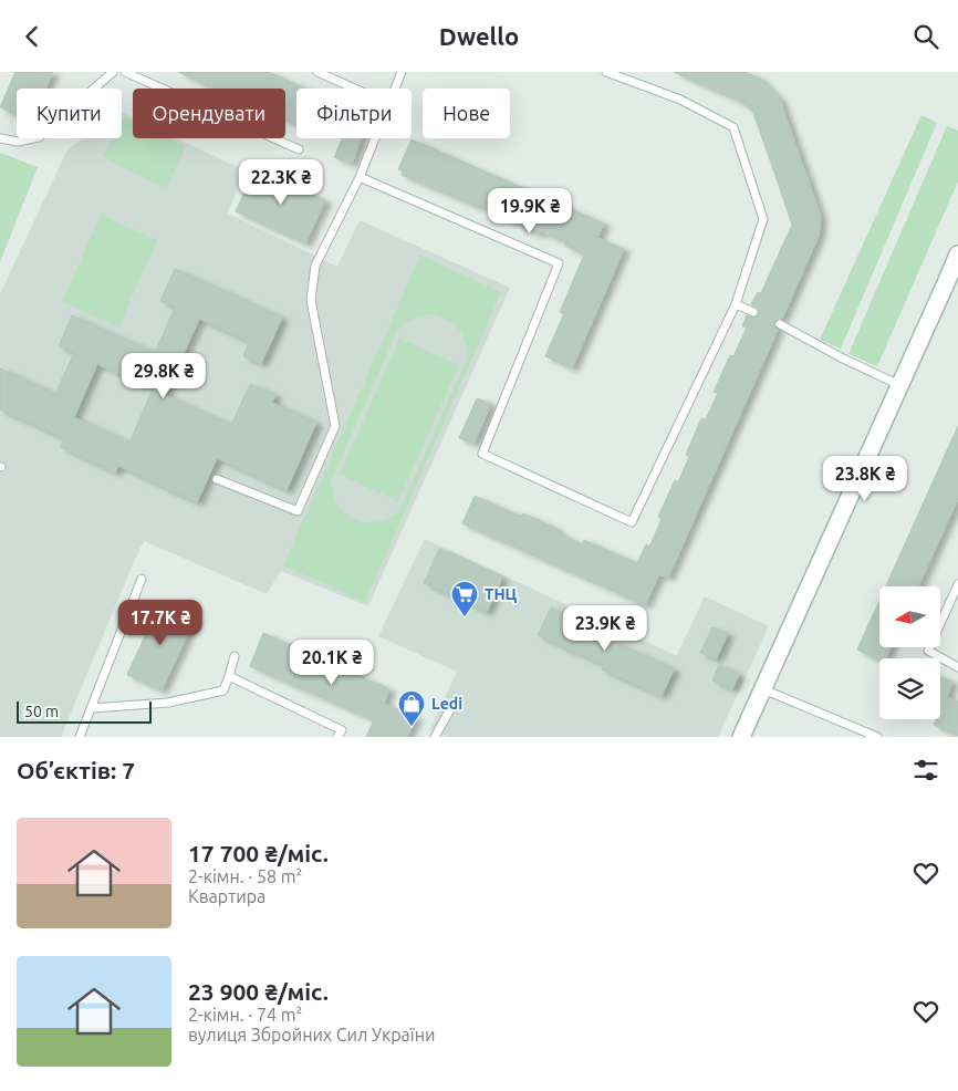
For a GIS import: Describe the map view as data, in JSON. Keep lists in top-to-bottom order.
{
  "places": {
    "supermarket": ["ТНЦ"],
    "shop": ["Ledi"]
  },
  "scale_bar": "50 m",
  "north": "left",
  "page": {
    "header": "Dwello",
    "chip": [
      "Купити",
      "Орендувати",
      "Фільтри",
      "Нове"
    ],
    "price": [
      "22.3K ₴",
      "19.9K ₴",
      "29.8K ₴",
      "23.8K ₴",
      "17.7K ₴",
      "23.9K ₴",
      "20.1K ₴"
    ],
    "scale": "50 m",
    "heading": "Об’єктів: 7",
    "list": [
      {
        "name": "17 700 ₴/міс.",
        "note": "2-кімн. · 58 m² · Квартира"
      },
      {
        "name": "23 900 ₴/міс.",
        "note": "2-кімн. · 74 m² · вулиця Збройних Сил України"
      }
    ]
  }
}
